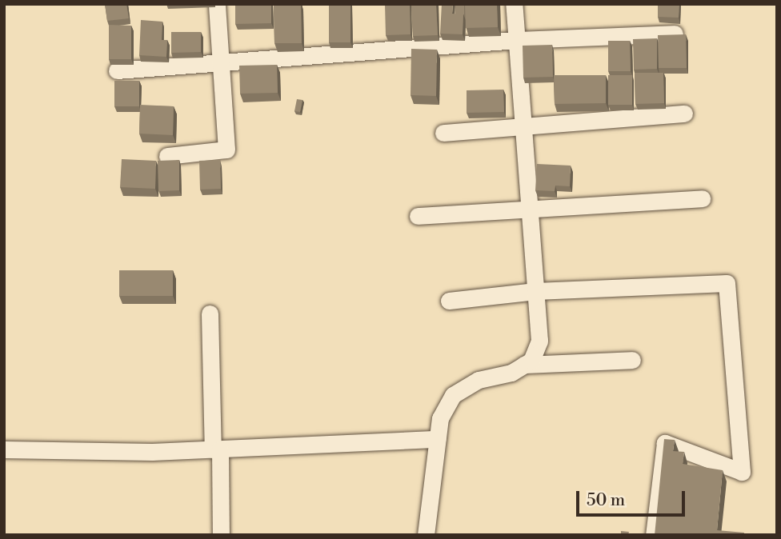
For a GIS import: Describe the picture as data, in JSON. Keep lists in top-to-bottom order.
{
  "scale_bar": "50 m"
}
